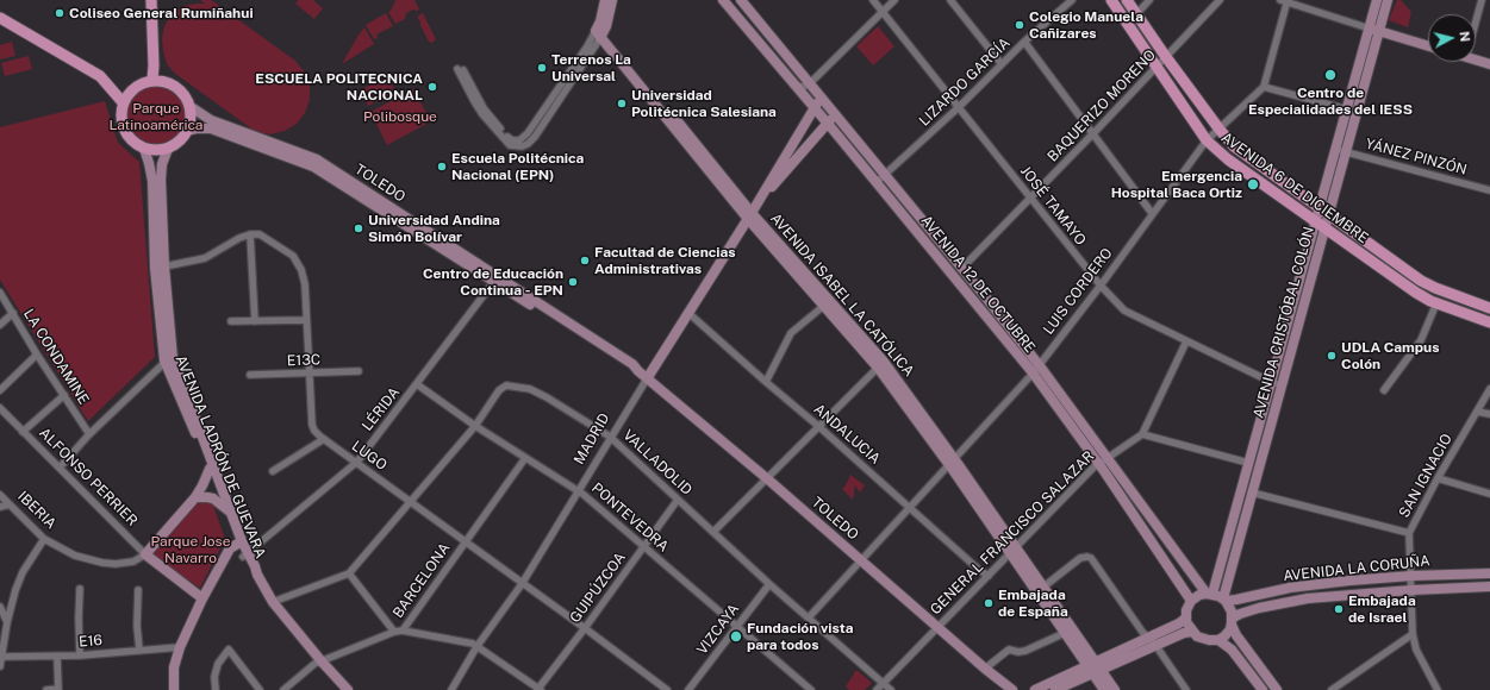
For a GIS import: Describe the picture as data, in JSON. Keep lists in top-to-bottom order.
{
  "streets": {
    "main road": ["AVENIDA 6 DE DICIEMBRE"],
    "street": [
      "LIZARDO GARCÍA",
      "BAQUERIZO MORENO",
      "YÁNEZ PINZÓN",
      "TOLEDO",
      "JOSÉ TAMAYO",
      "AVENIDA 12 DE OCTUBRE",
      "LUIS CORDERO",
      "AVENIDA ISABEL LA CATÓLICA",
      "AVENIDA CRISTÓBAL COLÓN",
      "LA CONDAMINE",
      "E13C",
      "LÉRIDA",
      "ANDALUCIA",
      "MADRID",
      "LUGO",
      "AVENIDA LADRÓN DE GUEVARA",
      "VALLADOLID",
      "SAN IGNACIO",
      "ALFONSO PERRIER",
      "IBERIA",
      "PONTEVEDRA",
      "GENERAL FRANCISCO SALAZAR",
      "AVENIDA LA CORUÑA",
      "BARCELONA",
      "GUIPÚZCOA",
      "VIZCAYA",
      "E16"
    ]
  },
  "crossings": [
    ["LIZARDO GARCÍA", "JOSÉ TAMAYO"],
    ["LIZARDO GARCÍA", "AVENIDA 12 DE OCTUBRE"],
    ["BAQUERIZO MORENO", "AVENIDA 6 DE DICIEMBRE"],
    ["BAQUERIZO MORENO", "JOSÉ TAMAYO"],
    ["BAQUERIZO MORENO", "AVENIDA 12 DE OCTUBRE"],
    ["YÁNEZ PINZÓN", "AVENIDA CRISTÓBAL COLÓN"],
    ["TOLEDO", "LUIS CORDERO"],
    ["TOLEDO", "LÉRIDA"],
    ["TOLEDO", "MADRID"],
    ["TOLEDO", "AVENIDA LADRÓN DE GUEVARA"],
    ["TOLEDO", "GENERAL FRANCISCO SALAZAR"],
    ["AVENIDA 6 DE DICIEMBRE", "LUIS CORDERO"],
    ["AVENIDA 6 DE DICIEMBRE", "AVENIDA CRISTÓBAL COLÓN"],
    ["JOSÉ TAMAYO", "LUIS CORDERO"],
    ["JOSÉ TAMAYO", "AVENIDA CRISTÓBAL COLÓN"],
    ["JOSÉ TAMAYO", "GENERAL FRANCISCO SALAZAR"],
    ["AVENIDA 12 DE OCTUBRE", "LUIS CORDERO"],
    ["AVENIDA 12 DE OCTUBRE", "AVENIDA CRISTÓBAL COLÓN"],
    ["AVENIDA 12 DE OCTUBRE", "MADRID"],
    ["AVENIDA 12 DE OCTUBRE", "GENERAL FRANCISCO SALAZAR"],
    ["AVENIDA 12 DE OCTUBRE", "AVENIDA LA CORUÑA"],
    ["LUIS CORDERO", "AVENIDA ISABEL LA CATÓLICA"],
    ["LUIS CORDERO", "ANDALUCIA"],
    ["LUIS CORDERO", "VALLADOLID"],
    ["AVENIDA ISABEL LA CATÓLICA", "MADRID"],
    ["AVENIDA ISABEL LA CATÓLICA", "GENERAL FRANCISCO SALAZAR"],
    ["AVENIDA CRISTÓBAL COLÓN", "AVENIDA LA CORUÑA"],
    ["E13C", "LUGO"],
    ["LÉRIDA", "LUGO"],
    ["LÉRIDA", "AVENIDA LADRÓN DE GUEVARA"],
    ["LÉRIDA", "PONTEVEDRA"],
    ["ANDALUCIA", "MADRID"],
    ["ANDALUCIA", "GENERAL FRANCISCO SALAZAR"],
    ["MADRID", "LUGO"],
    ["MADRID", "VALLADOLID"],
    ["MADRID", "PONTEVEDRA"],
    ["LUGO", "VALLADOLID"],
    ["LUGO", "BARCELONA"],
    ["LUGO", "GUIPÚZCOA"],
    ["AVENIDA LADRÓN DE GUEVARA", "VALLADOLID"],
    ["AVENIDA LADRÓN DE GUEVARA", "IBERIA"],
    ["AVENIDA LADRÓN DE GUEVARA", "BARCELONA"],
    ["VALLADOLID", "PONTEVEDRA"],
    ["VALLADOLID", "GENERAL FRANCISCO SALAZAR"],
    ["VALLADOLID", "GUIPÚZCOA"],
    ["VALLADOLID", "VIZCAYA"],
    ["SAN IGNACIO", "AVENIDA LA CORUÑA"],
    ["ALFONSO PERRIER", "IBERIA"],
    ["PONTEVEDRA", "BARCELONA"],
    ["PONTEVEDRA", "GUIPÚZCOA"],
    ["PONTEVEDRA", "VIZCAYA"]
  ],
  "parks": ["Parque Latinoamérica", "Polibosque", "Parque Jose Navarro"],
  "places": [
    "Coliseo General Rumiñahui",
    "Colegio Manuela Cañizares",
    "Terrenos La Universal",
    "Centro de Especialidades del IESS",
    "ESCUELA POLITECNICA NACIONAL",
    "Universidad Politécnica Salesiana",
    "Escuela Politécnica Nacional (EPN)",
    "Emergencia Hospital Baca Ortiz",
    "Universidad Andina Simón Bolívar",
    "Facultad de Ciencias Administrativas",
    "Centro de Educación Continua - EPN",
    "UDLA Campus Colón",
    "Embajada de España",
    "Embajada de Israel",
    "Fundación vista para todos"
  ],
  "north": "right"
}
